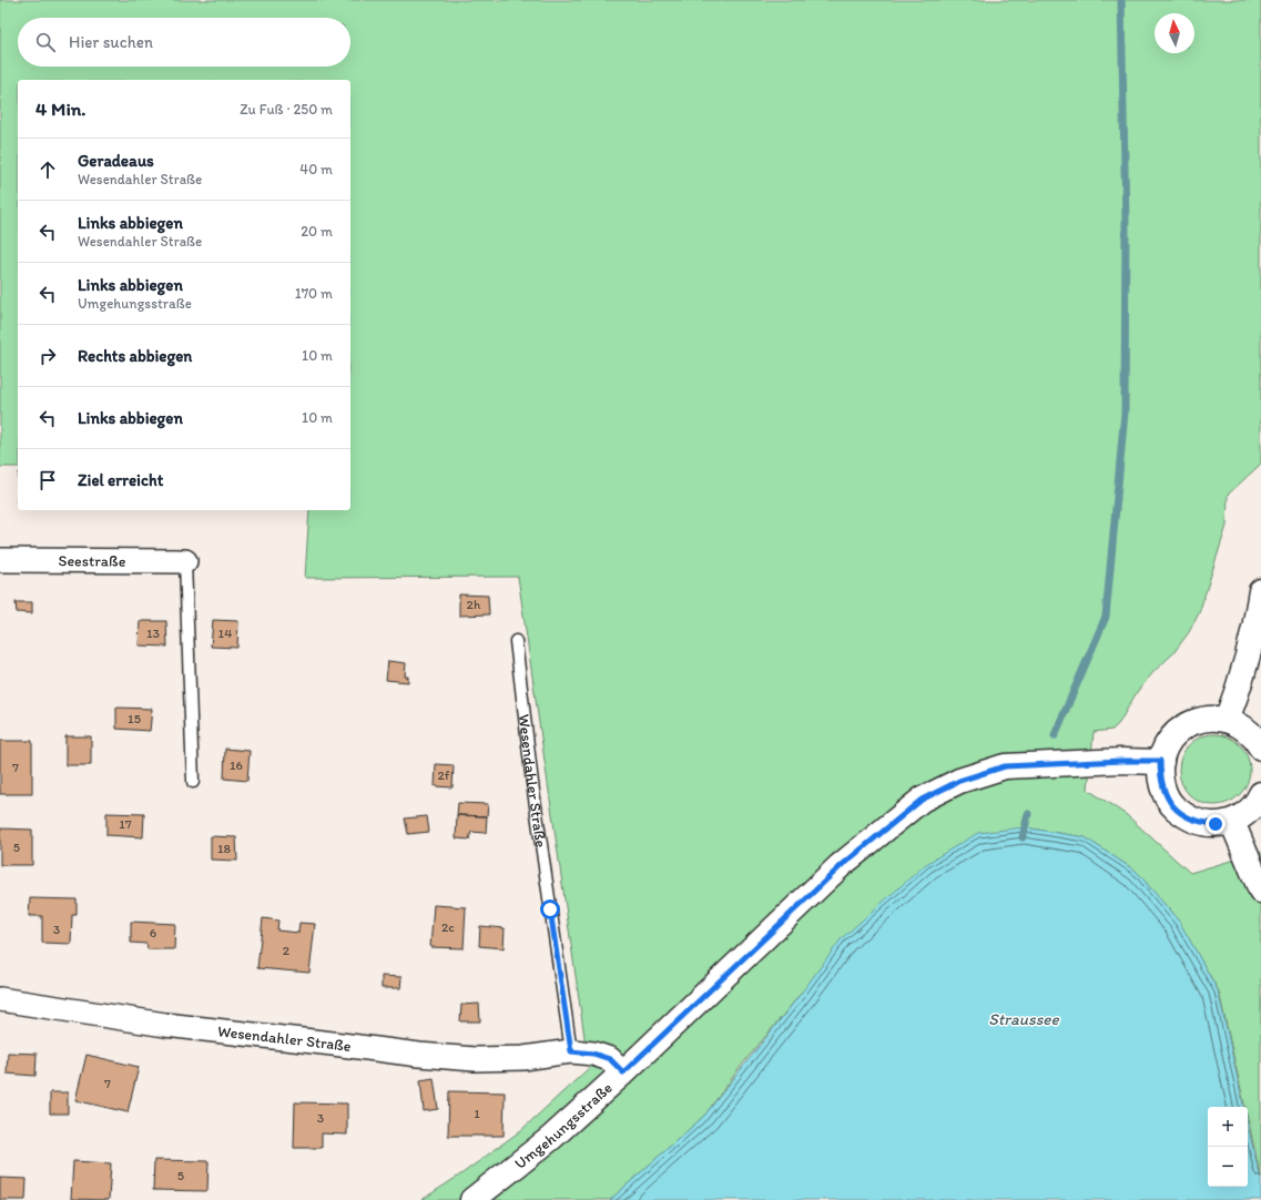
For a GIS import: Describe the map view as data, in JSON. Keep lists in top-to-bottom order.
{
  "streets": {
    "main road": ["Umgehungsstraße"],
    "street": ["Seestraße", "Wesendahler Straße"]
  },
  "crossings": [
    ["Wesendahler Straße", "Umgehungsstraße"]
  ],
  "water": ["Straussee"],
  "house_numbers": [
    "2h",
    "13",
    "14",
    "15",
    "16",
    "7",
    "2f",
    "17",
    "5",
    "18",
    "2c",
    "3",
    "6",
    "2",
    "7",
    "1",
    "3",
    "5"
  ],
  "north": "top",
  "page": {
    "search": "Hier suchen",
    "heading": ["4 Min.", "Zu Fuß · 250 m"],
    "list": [
      ["Geradeaus", "Wesendahler Straße", "40 m"],
      ["Links abbiegen", "Wesendahler Straße", "20 m"],
      ["Links abbiegen", "Umgehungsstraße", "170 m"],
      ["Rechts abbiegen", "10 m"],
      ["Links abbiegen", "10 m"],
      "Ziel erreicht"
    ],
    "map_buttons": ["+", "−"]
  }
}
